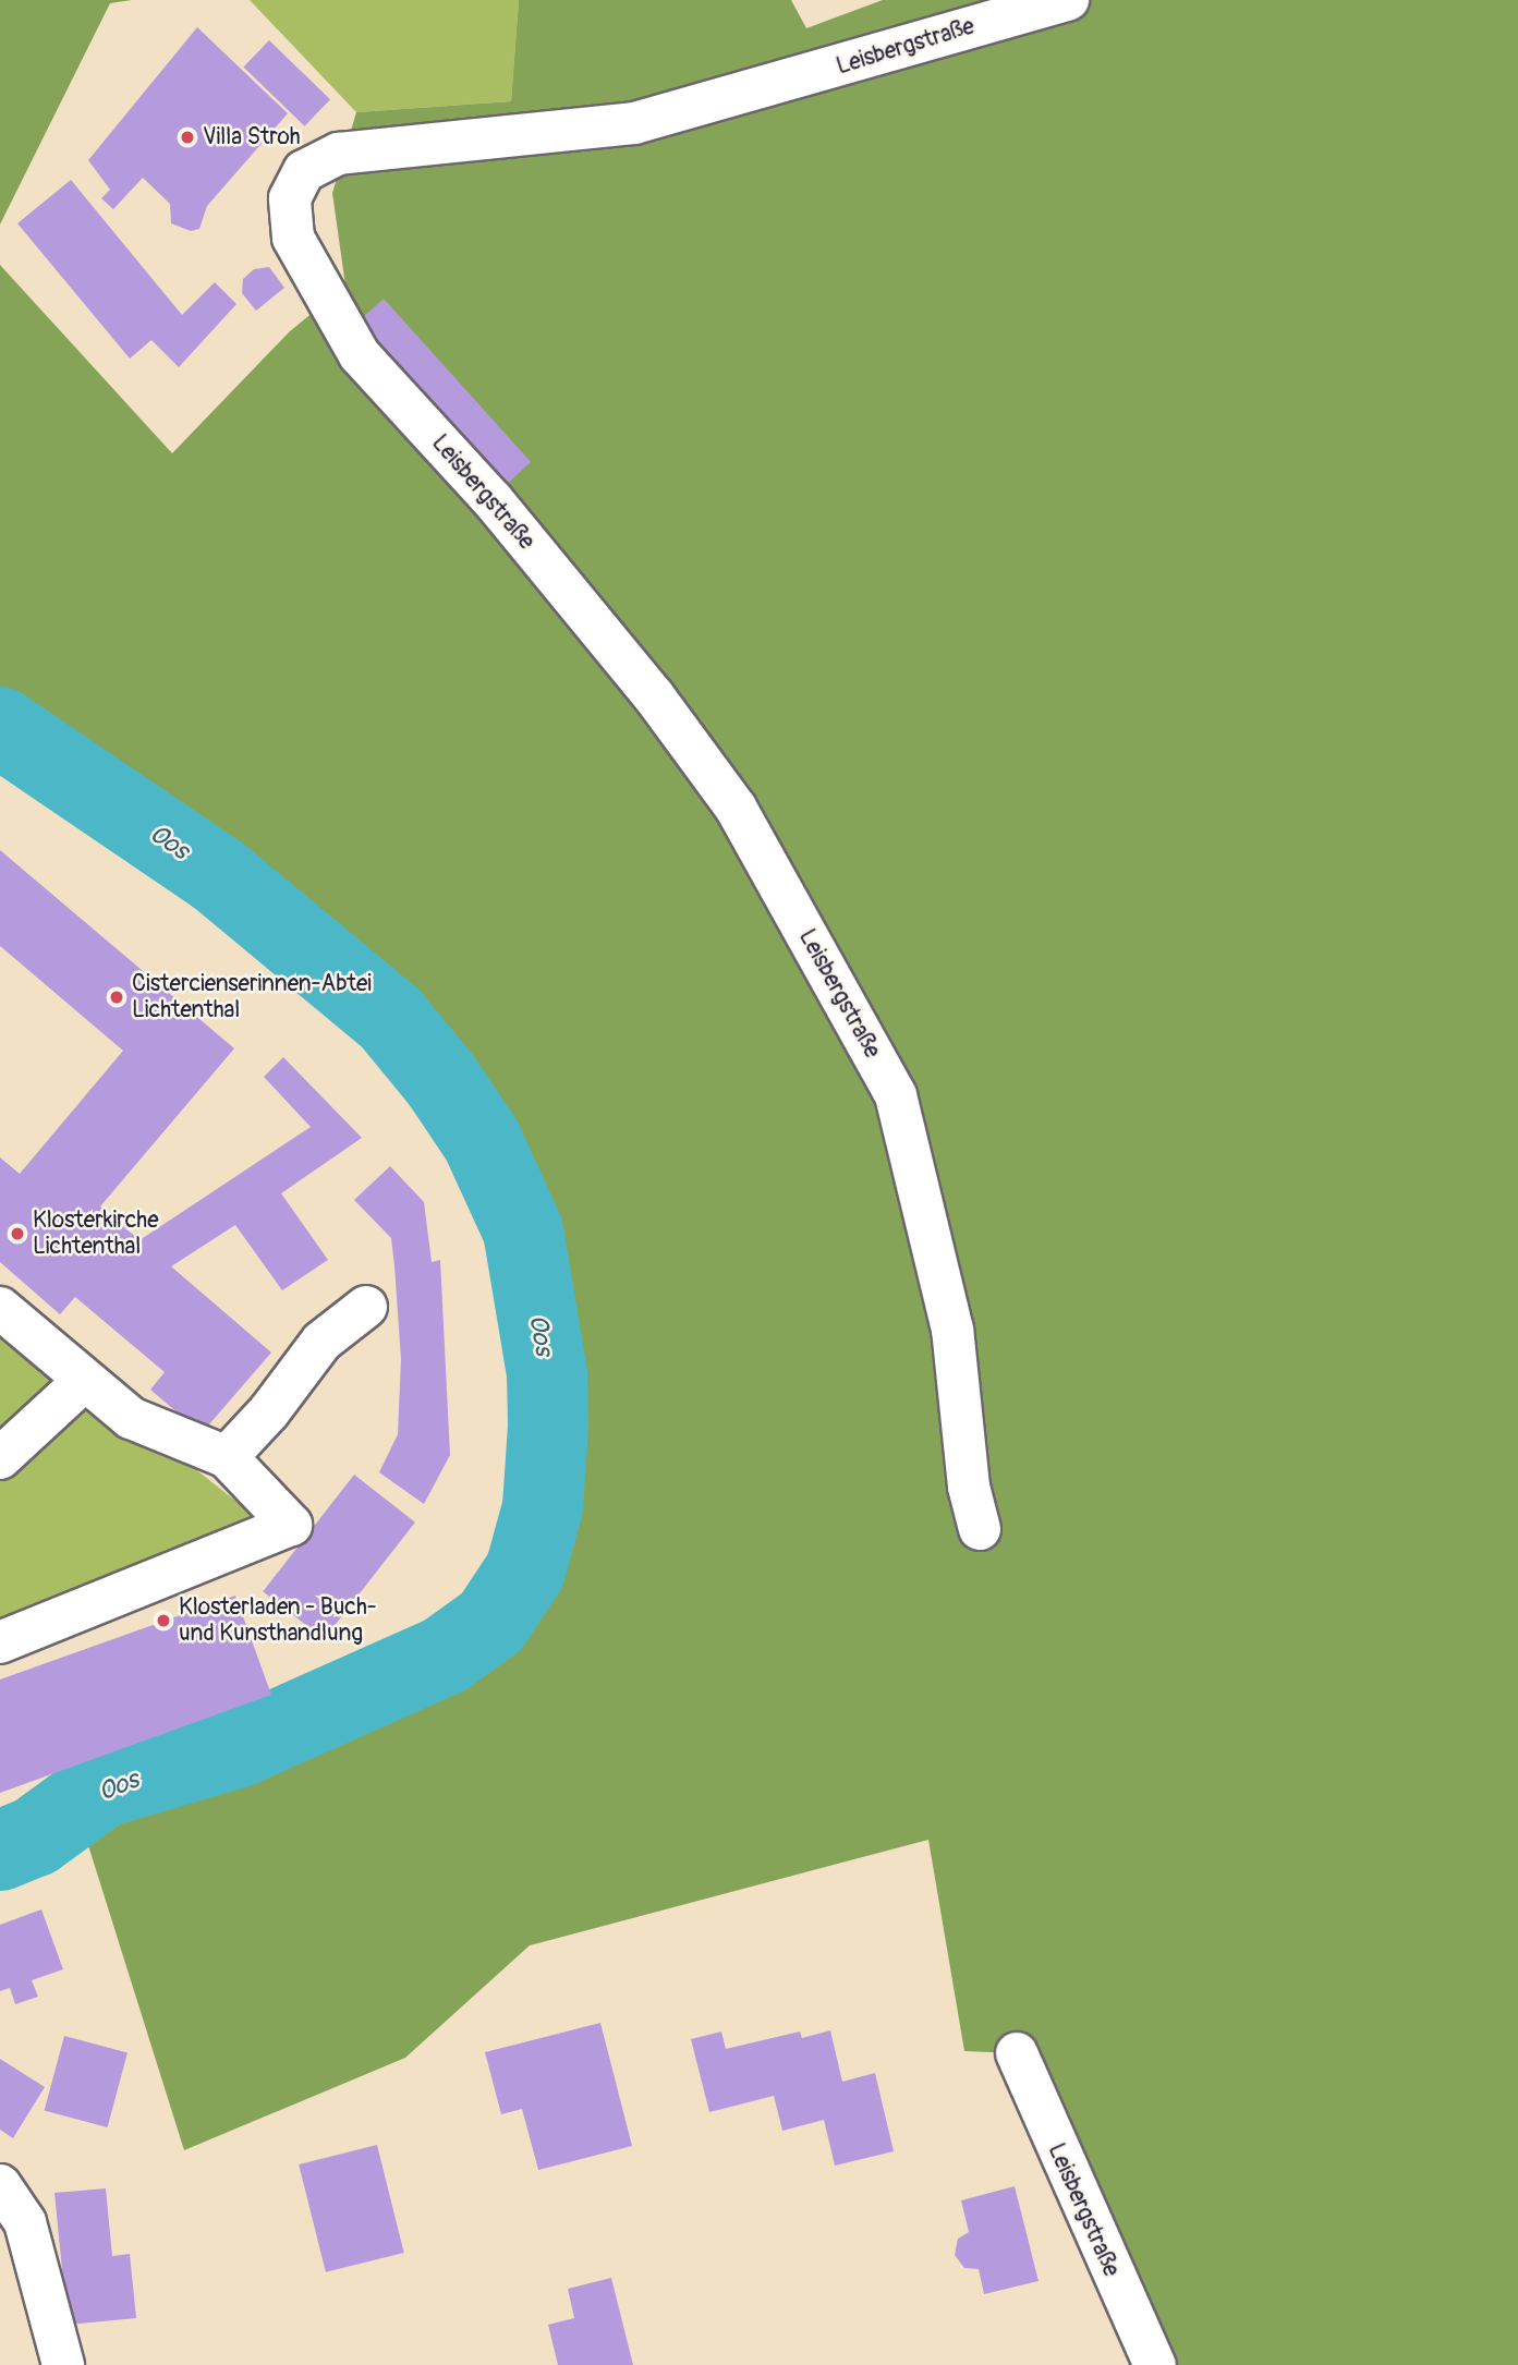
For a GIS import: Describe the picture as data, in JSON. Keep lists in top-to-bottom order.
{
  "streets": {
    "street": ["Leisbergstraße"]
  },
  "water": ["Oos"],
  "places": [
    "Villa Stroh",
    "Cistercienserinnen-Abtei Lichtenthal",
    "Klosterkirche Lichtenthal",
    "Klosterladen - Buch- und Kunsthandlung"
  ]
}
